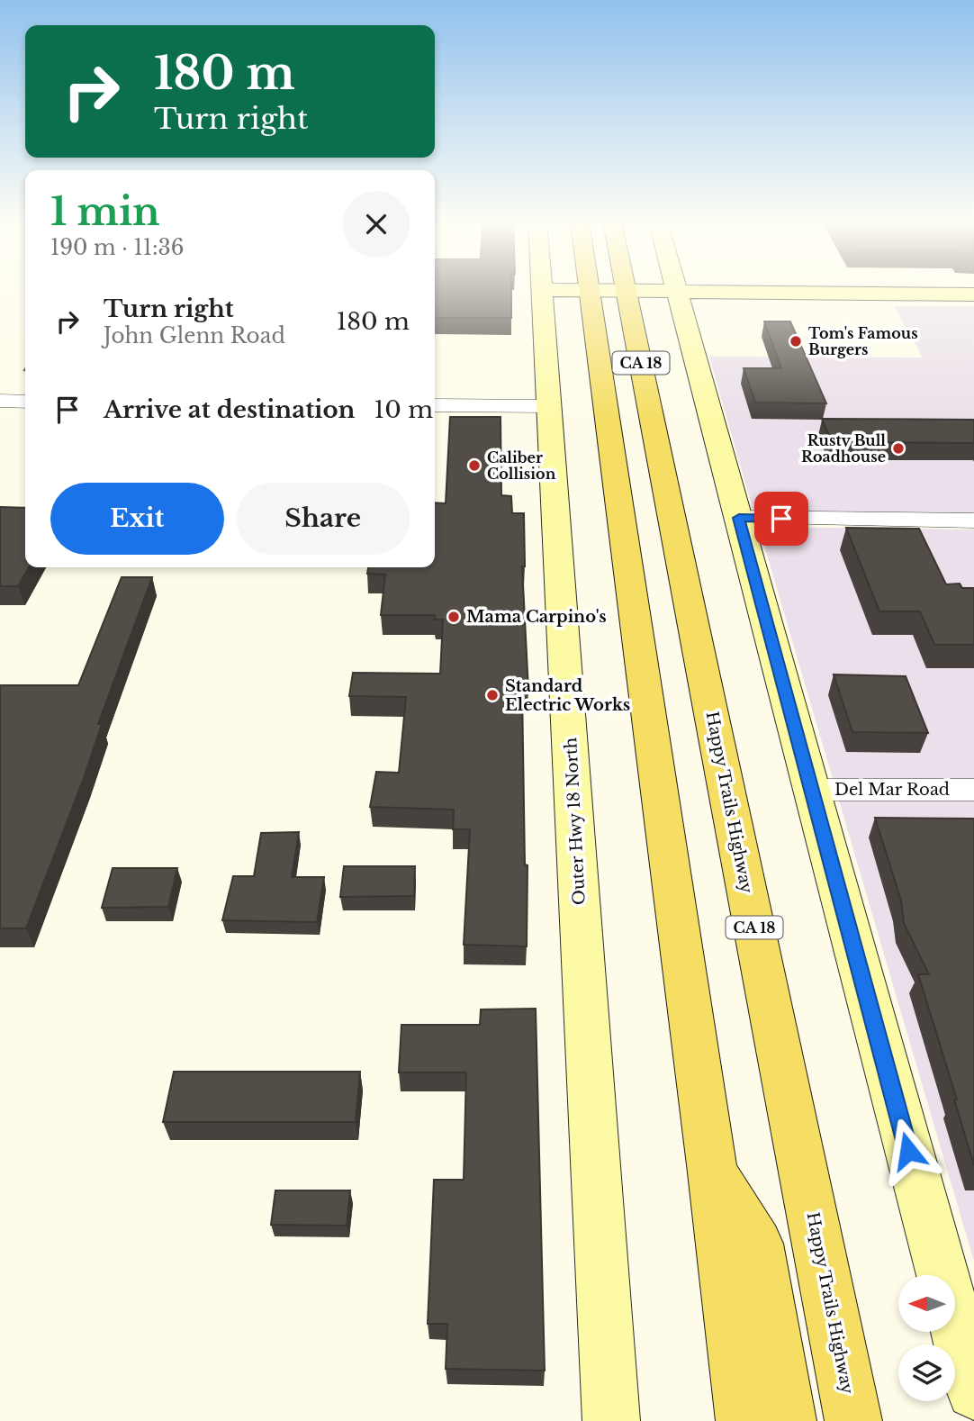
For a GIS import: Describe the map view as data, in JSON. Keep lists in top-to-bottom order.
{
  "streets": {
    "main road": ["CA 18", "Happy Trails Highway"],
    "street": ["Del Mar Road", "Outer Hwy 18 North"]
  },
  "places": [
    "Tom's Famous Burgers",
    "Rusty Bull Roadhouse",
    "Caliber Collision",
    "Mama Carpino's",
    "Standard Electric Works"
  ],
  "north": "left",
  "page": {
    "turn": ["180 m", "Turn right"],
    "heading": ["1 min", "190 m · 11:36"],
    "list": [
      {
        "name": "Turn right",
        "note": "John Glenn Road",
        "value": "180 m"
      },
      {
        "name": "Arrive at destination",
        "value": "10 m"
      }
    ],
    "buttons": ["Exit", "Share"]
  }
}
